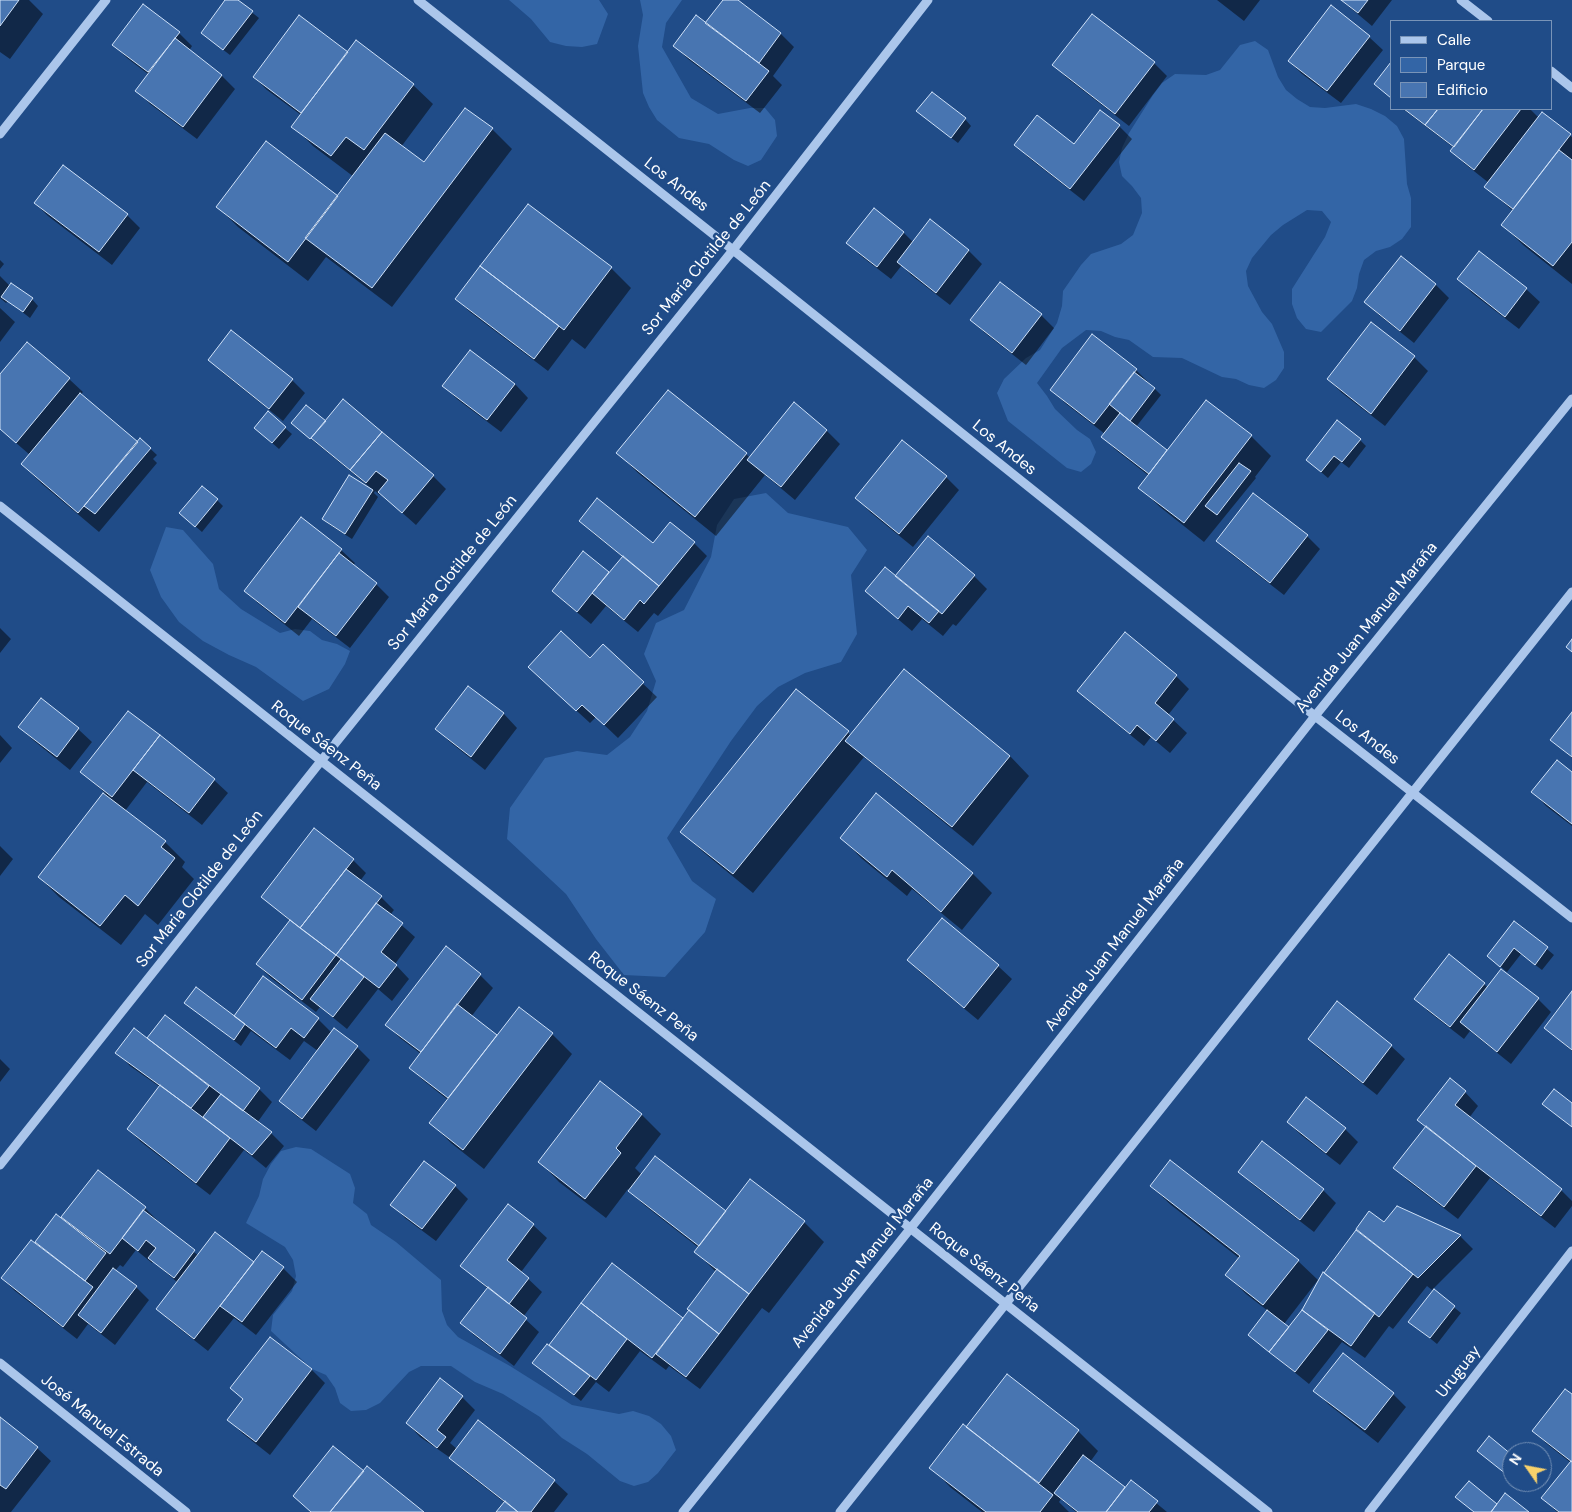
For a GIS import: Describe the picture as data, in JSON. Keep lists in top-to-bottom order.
{
  "streets": {
    "street": [
      "Los Andes",
      "Sor Maria Clotilde de León",
      "Avenida Juan Manuel Maraña",
      "Roque Sáenz Peña",
      "Uruguay",
      "José Manuel Estrada"
    ]
  },
  "crossings": [
    ["Los Andes", "Sor Maria Clotilde de León"],
    ["Los Andes", "Avenida Juan Manuel Maraña"],
    ["Sor Maria Clotilde de León", "Roque Sáenz Peña"],
    ["Avenida Juan Manuel Maraña", "Roque Sáenz Peña"]
  ],
  "legend": ["Calle", "Parque", "Edificio"],
  "north": "top left"
}
